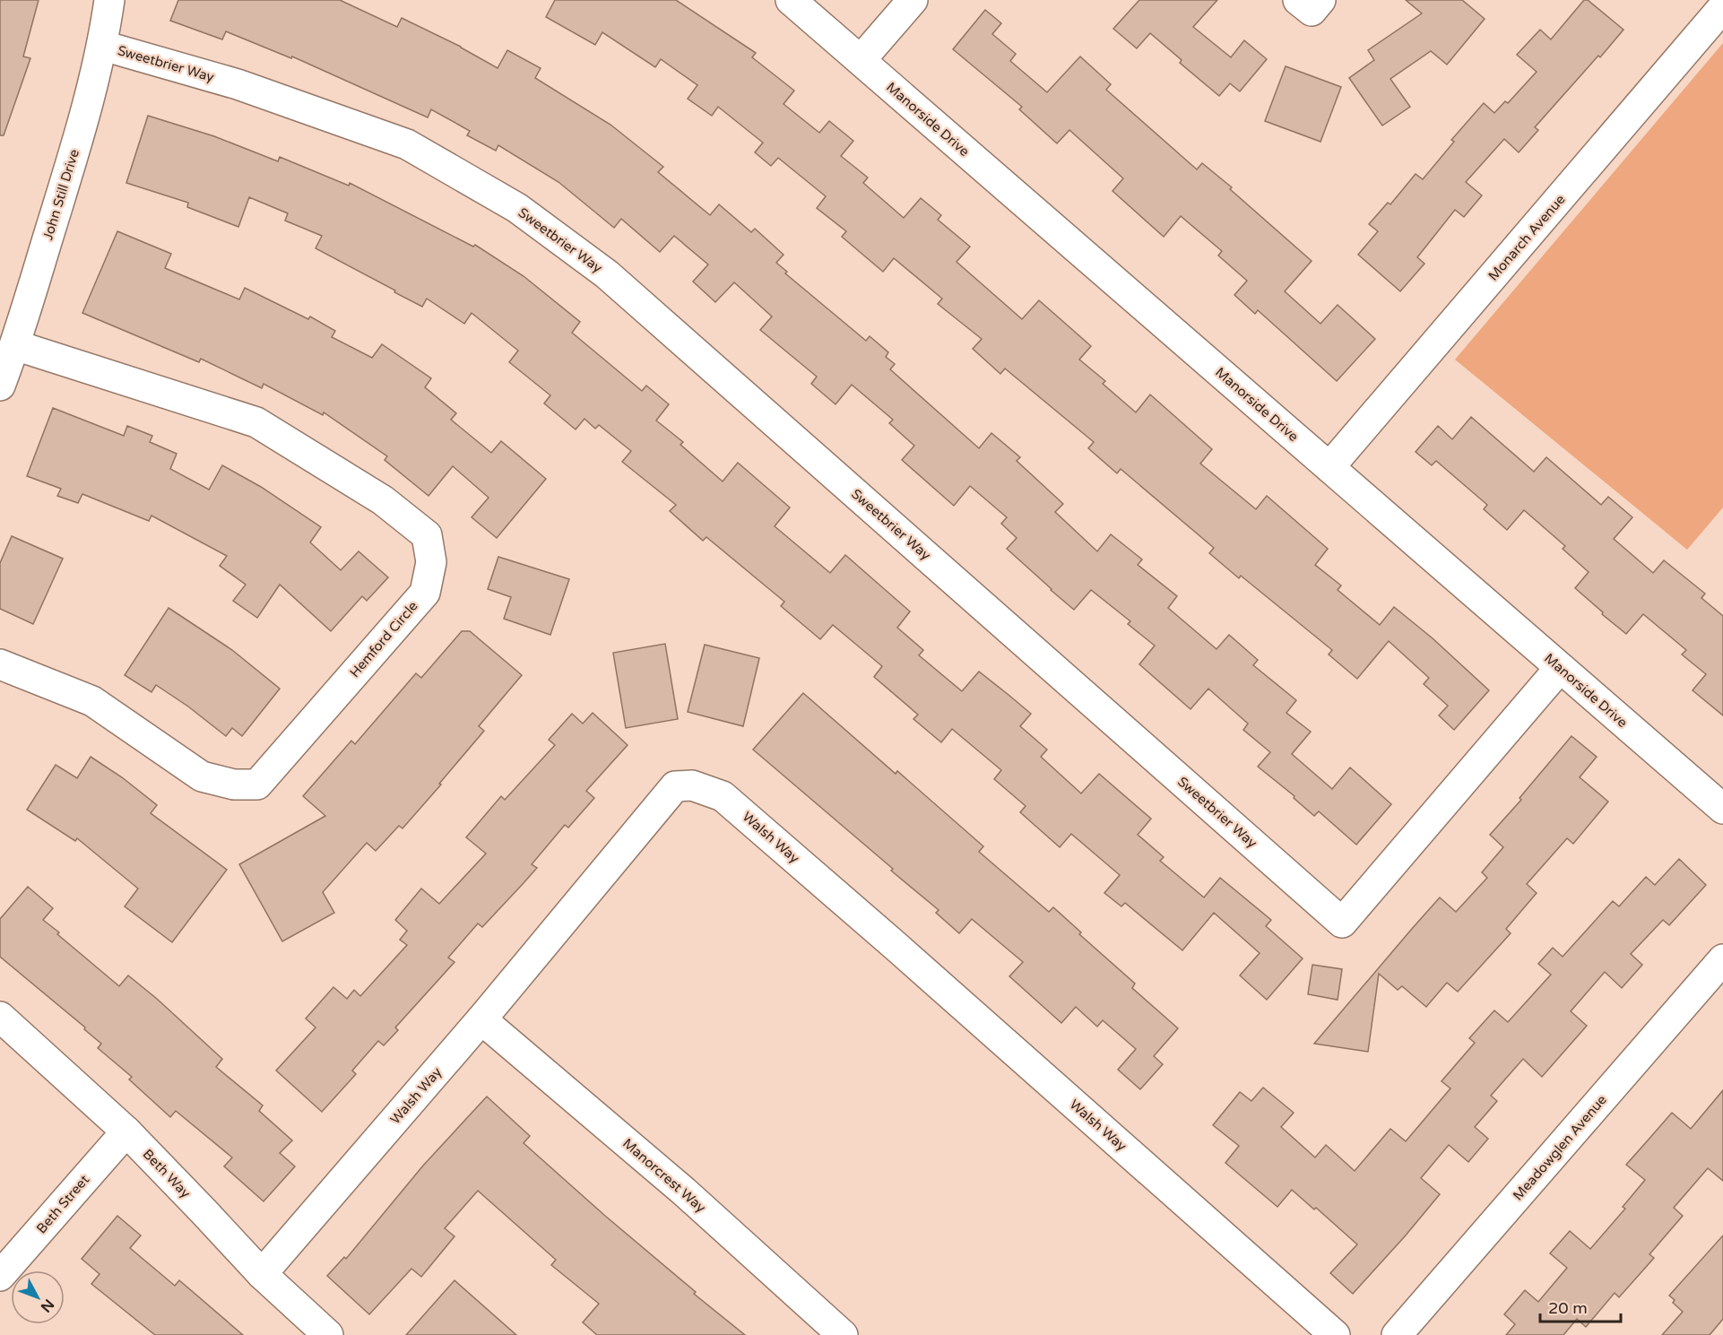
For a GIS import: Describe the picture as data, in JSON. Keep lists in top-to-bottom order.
{
  "streets": {
    "street": [
      "Sweetbrier Way",
      "Manorside Drive",
      "John Still Drive",
      "Monarch Avenue",
      "Hemford Circle",
      "Walsh Way",
      "Meadowglen Avenue",
      "Beth Way",
      "Manorcrest Way",
      "Beth Street"
    ]
  },
  "crossings": [
    ["Sweetbrier Way", "Manorside Drive"],
    ["Sweetbrier Way", "John Still Drive"],
    ["Manorside Drive", "Monarch Avenue"],
    ["John Still Drive", "Hemford Circle"],
    ["Walsh Way", "Beth Way"],
    ["Walsh Way", "Manorcrest Way"],
    ["Beth Way", "Beth Street"]
  ],
  "scale_bar": "20 m",
  "north": "bottom right"
}
